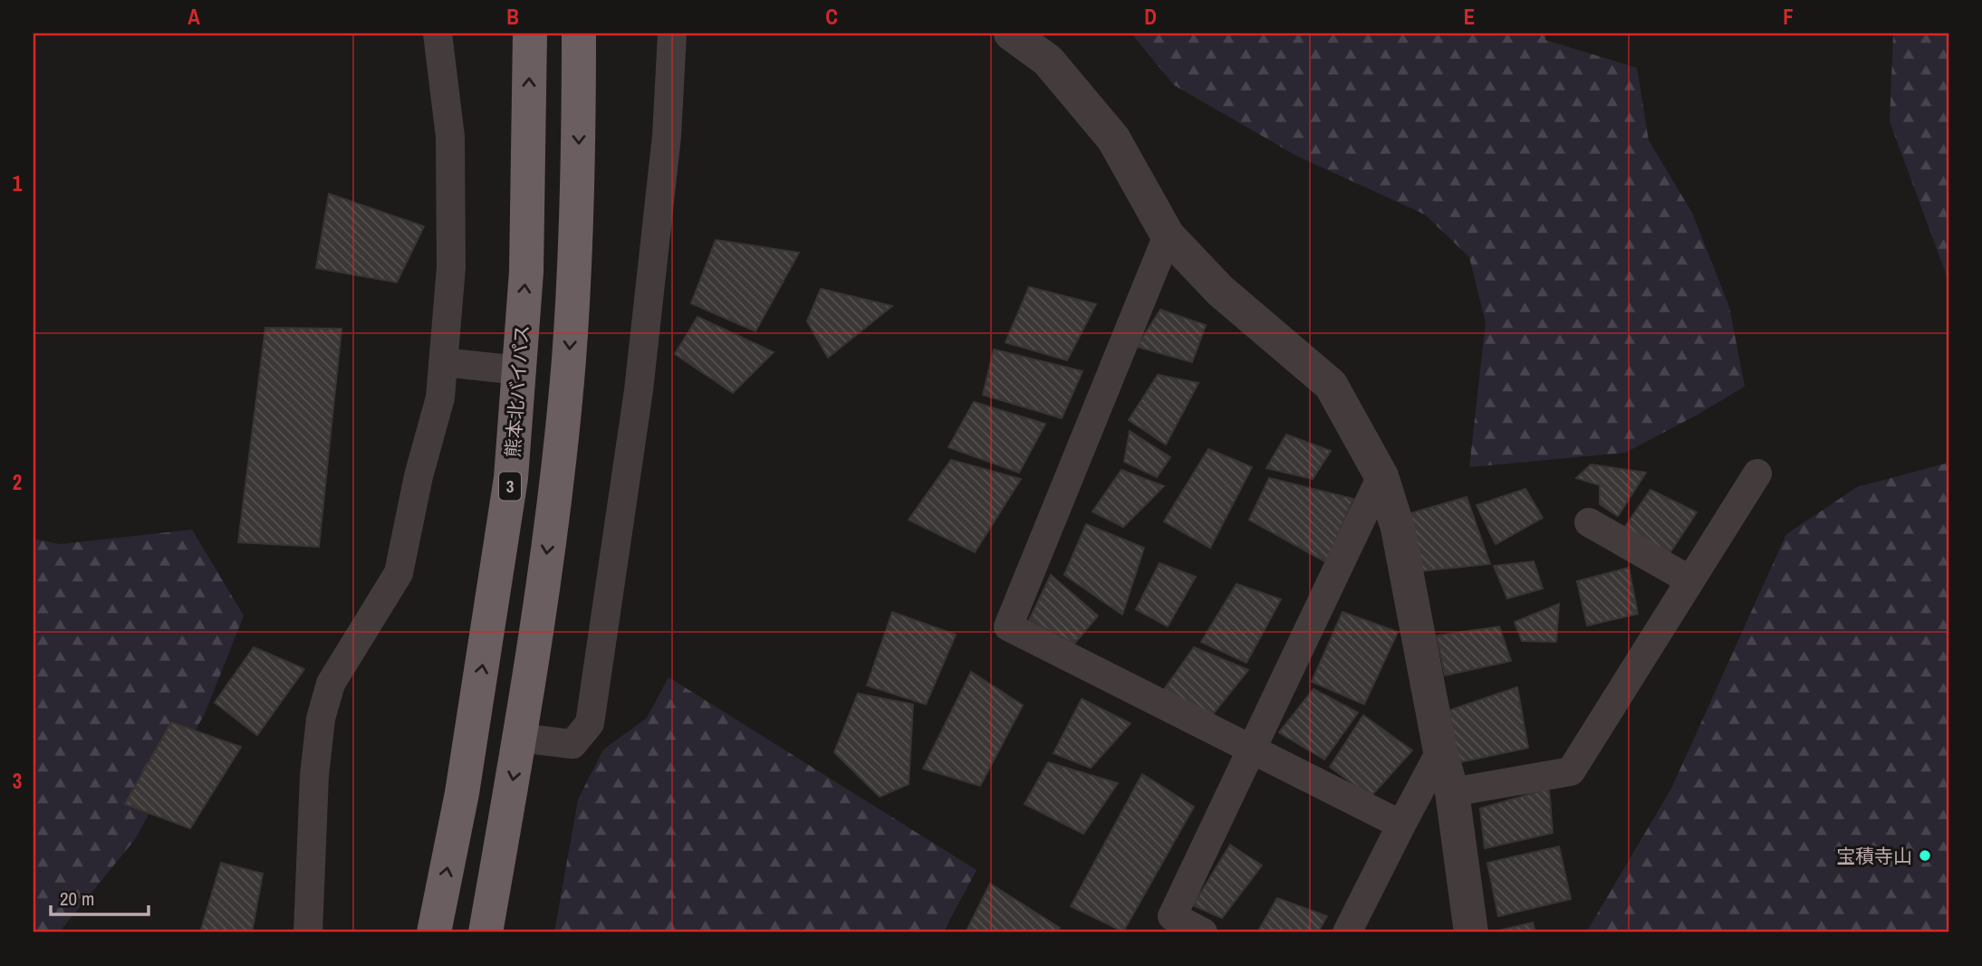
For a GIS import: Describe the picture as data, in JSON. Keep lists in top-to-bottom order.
{
  "streets": {
    "highway": ["熊本北バイパス", "3"]
  },
  "places": ["宝積寺山"],
  "scale_bar": "20 m",
  "grid": {
    "columns": [
      "A",
      "B",
      "C",
      "D",
      "E",
      "F"
    ],
    "rows": ["1", "2", "3"]
  }
}
